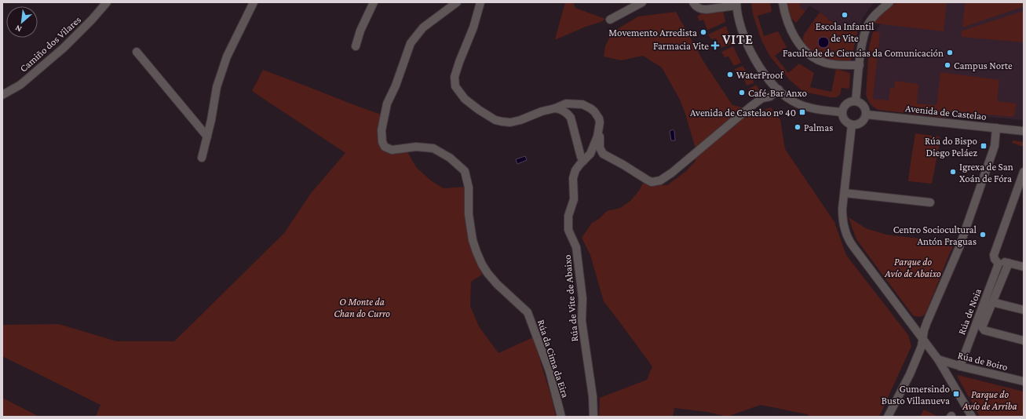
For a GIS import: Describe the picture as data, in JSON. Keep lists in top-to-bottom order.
{
  "streets": {
    "street": [
      "Camiño dos Vilares",
      "Avenida de Castelao",
      "Rúa de Vite de Abaixo",
      "Rúa de Noia",
      "Rúa da Cima da Eira",
      "Rúa de Boiro"
    ]
  },
  "crossings": [
    ["Rúa de Noia", "Rúa de Boiro"]
  ],
  "districts": ["VITE"],
  "parks": ["Parque do Avío de Abaixo", "O Monte da Chan do Curro", "Parque do Avío de Arriba"],
  "places": {
    "other": [
      "Escola Infantil de Vite",
      "Movemento Arredista",
      "Facultade de Ciencias da Comunicación",
      "Campus Norte",
      "WaterProof",
      "Café-Bar Anxo",
      "Palmas",
      "Igrexa de San Xoán de Fóra",
      "Centro Sociocultural Antón Fraguas"
    ],
    "health": ["Farmacia Vite"],
    "transit": ["Avenida de Castelao nº 40", "Rúa do Bispo Diego Peláez", "Gumersindo Busto Villanueva"]
  },
  "north": "bottom left"
}
